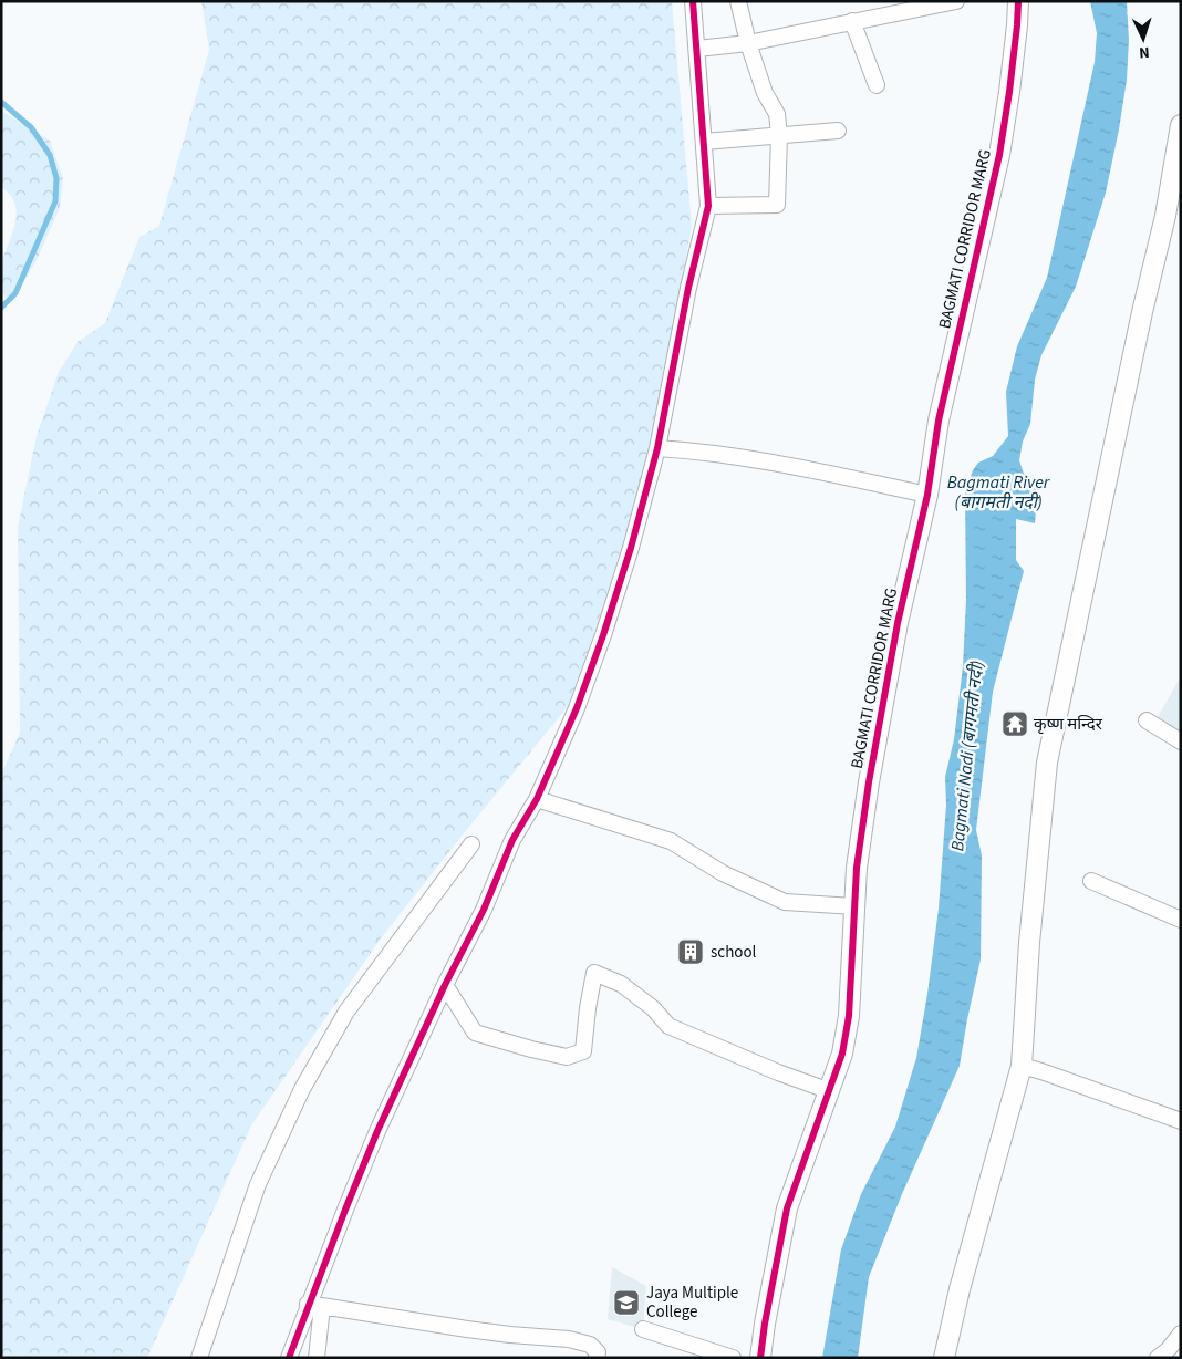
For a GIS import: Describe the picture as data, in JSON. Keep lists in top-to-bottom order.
{
  "streets": {
    "street": ["BAGMATI CORRIDOR MARG"]
  },
  "water": ["Bagmati River (बागमती नदी)", "Bagmati Nadi (बागमती नदी)"],
  "places": {
    "temple": ["कृष्ण मन्दिर"],
    "building": ["school"],
    "school or university": ["Jaya Multiple College"]
  },
  "north": "bottom"
}
